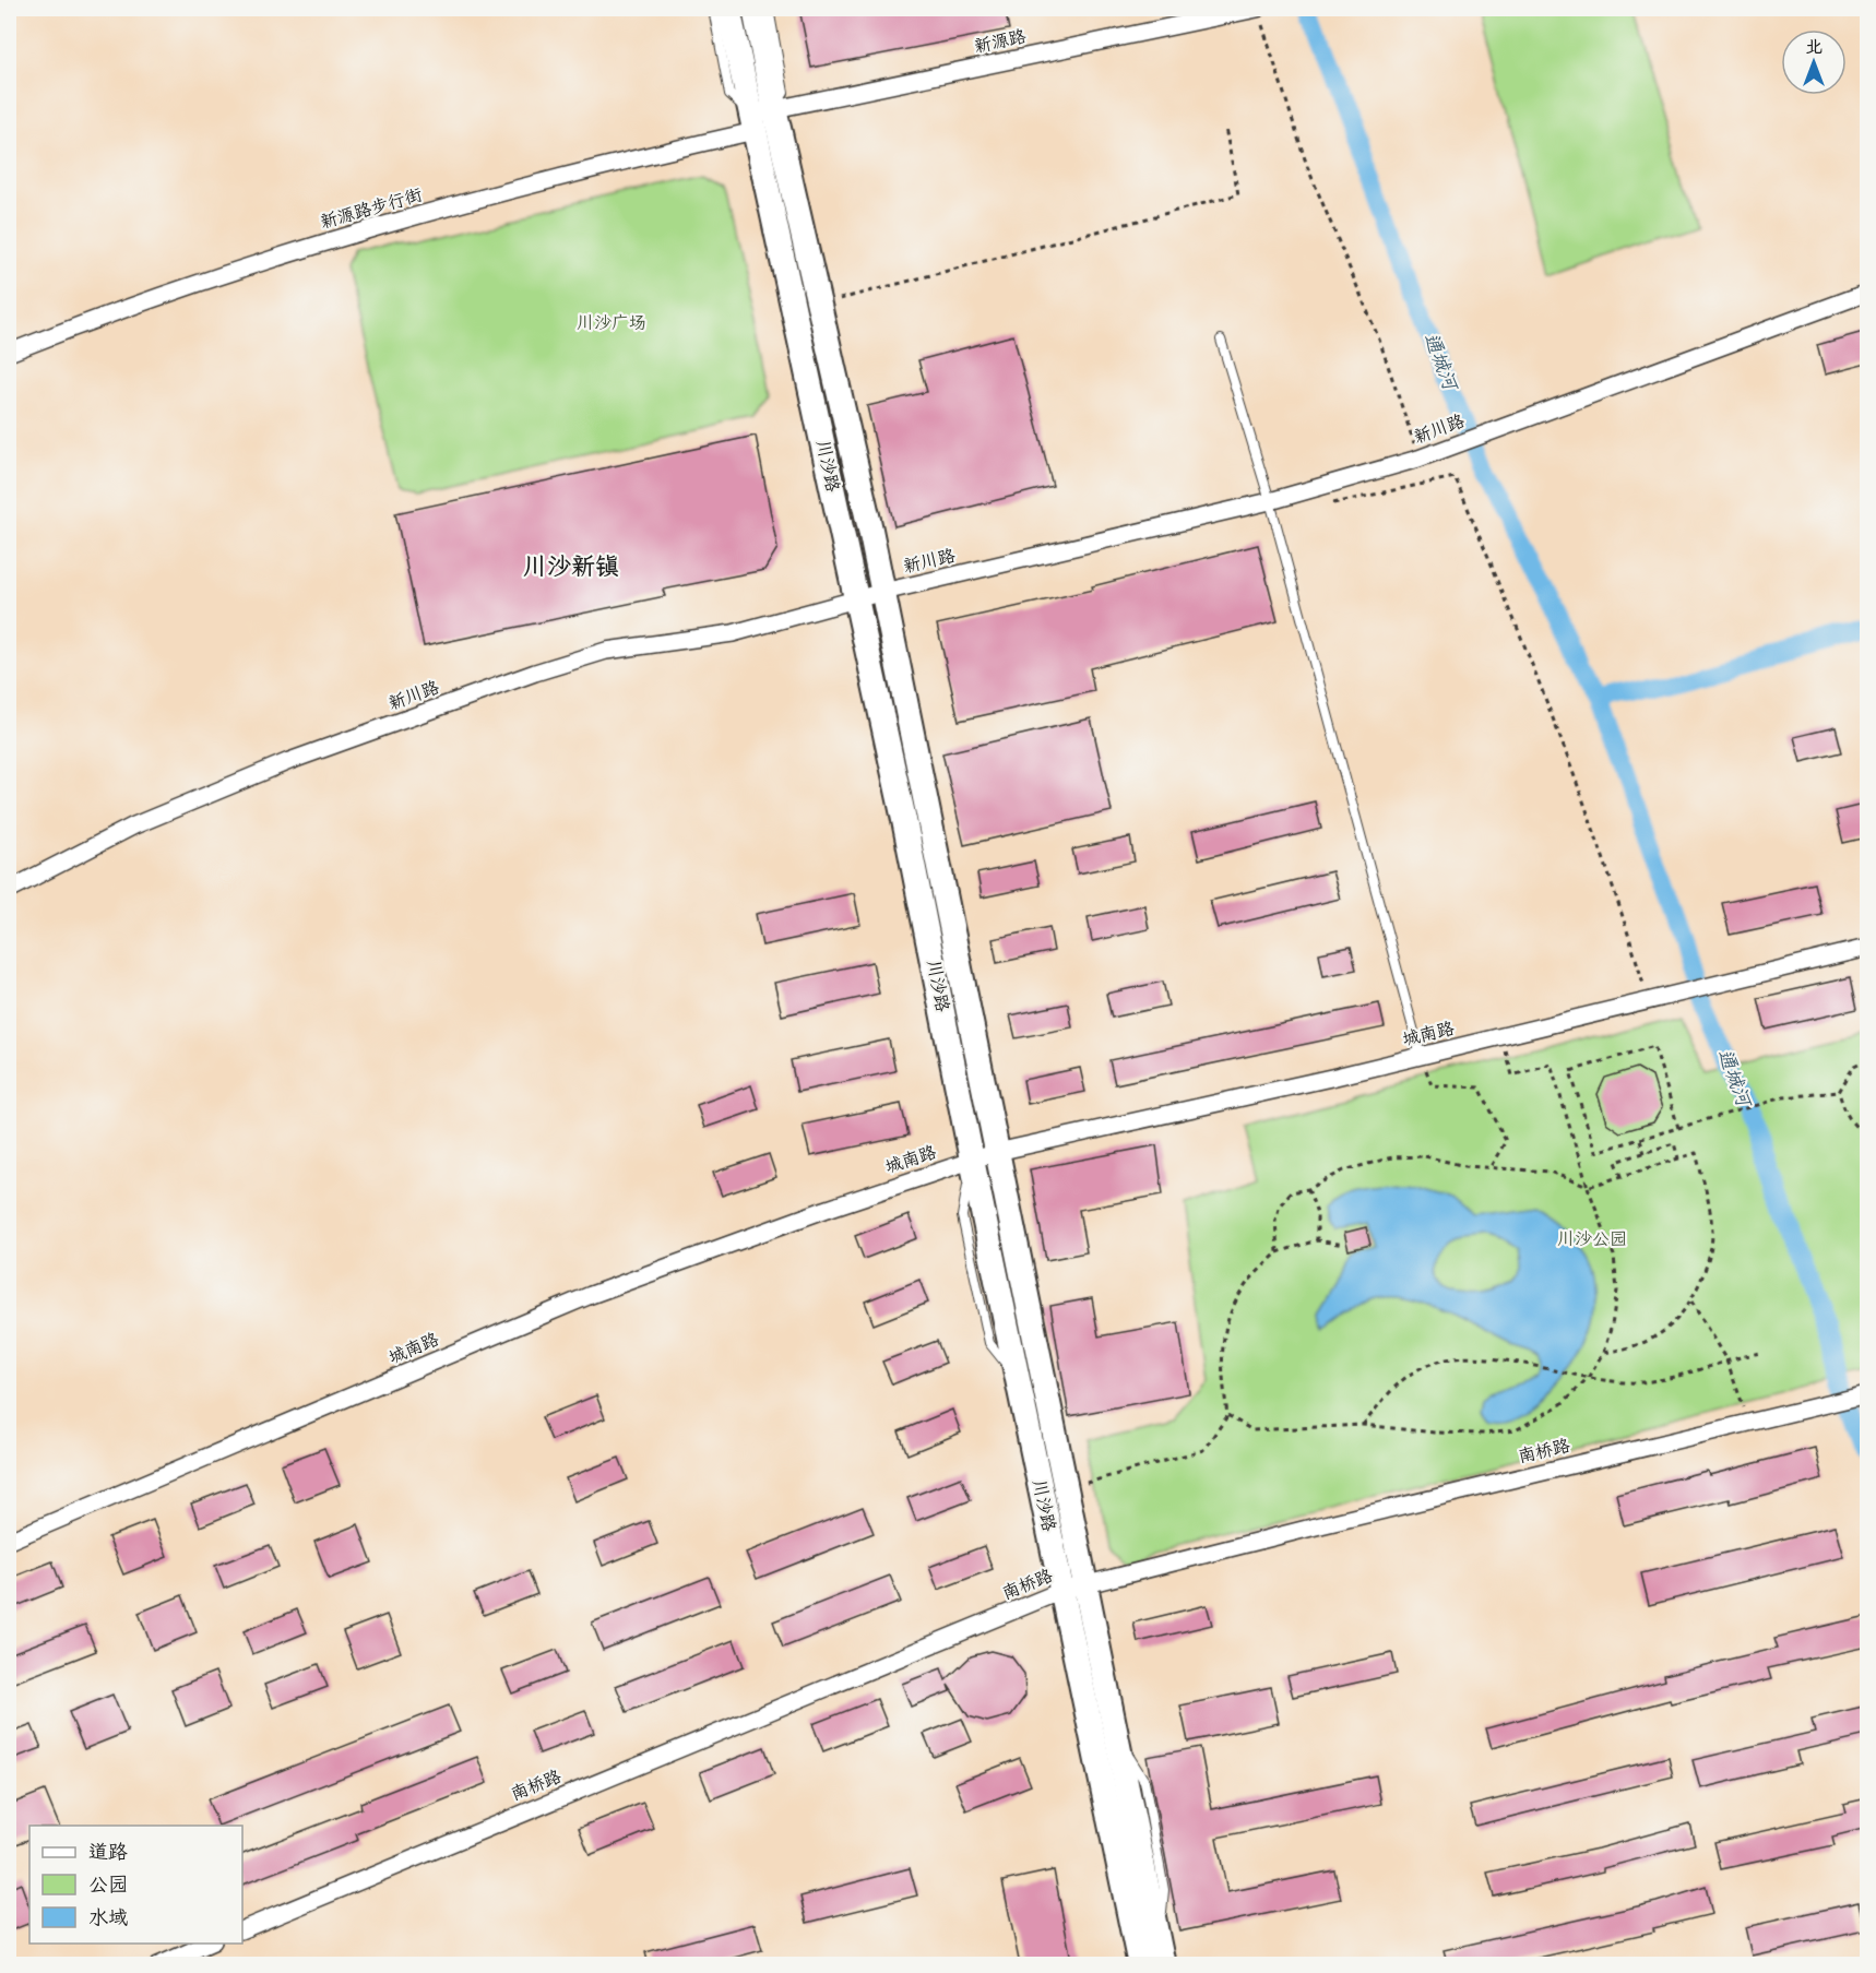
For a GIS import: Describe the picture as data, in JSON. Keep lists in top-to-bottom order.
{
  "streets": {
    "main road": ["川沙路"],
    "street": [
      "新源路",
      "新源路步行街",
      "新川路",
      "城南路",
      "南桥路"
    ]
  },
  "crossings": [
    ["新源路", "新源路步行街"],
    ["新源路", "川沙路"],
    ["新源路步行街", "川沙路"],
    ["新川路", "川沙路"],
    ["川沙路", "城南路"],
    ["川沙路", "南桥路"]
  ],
  "districts": ["川沙新镇"],
  "water": ["通城河"],
  "parks": ["川沙广场", "川沙公园"],
  "legend": ["道路", "公园", "水域"],
  "north": "top"
}
